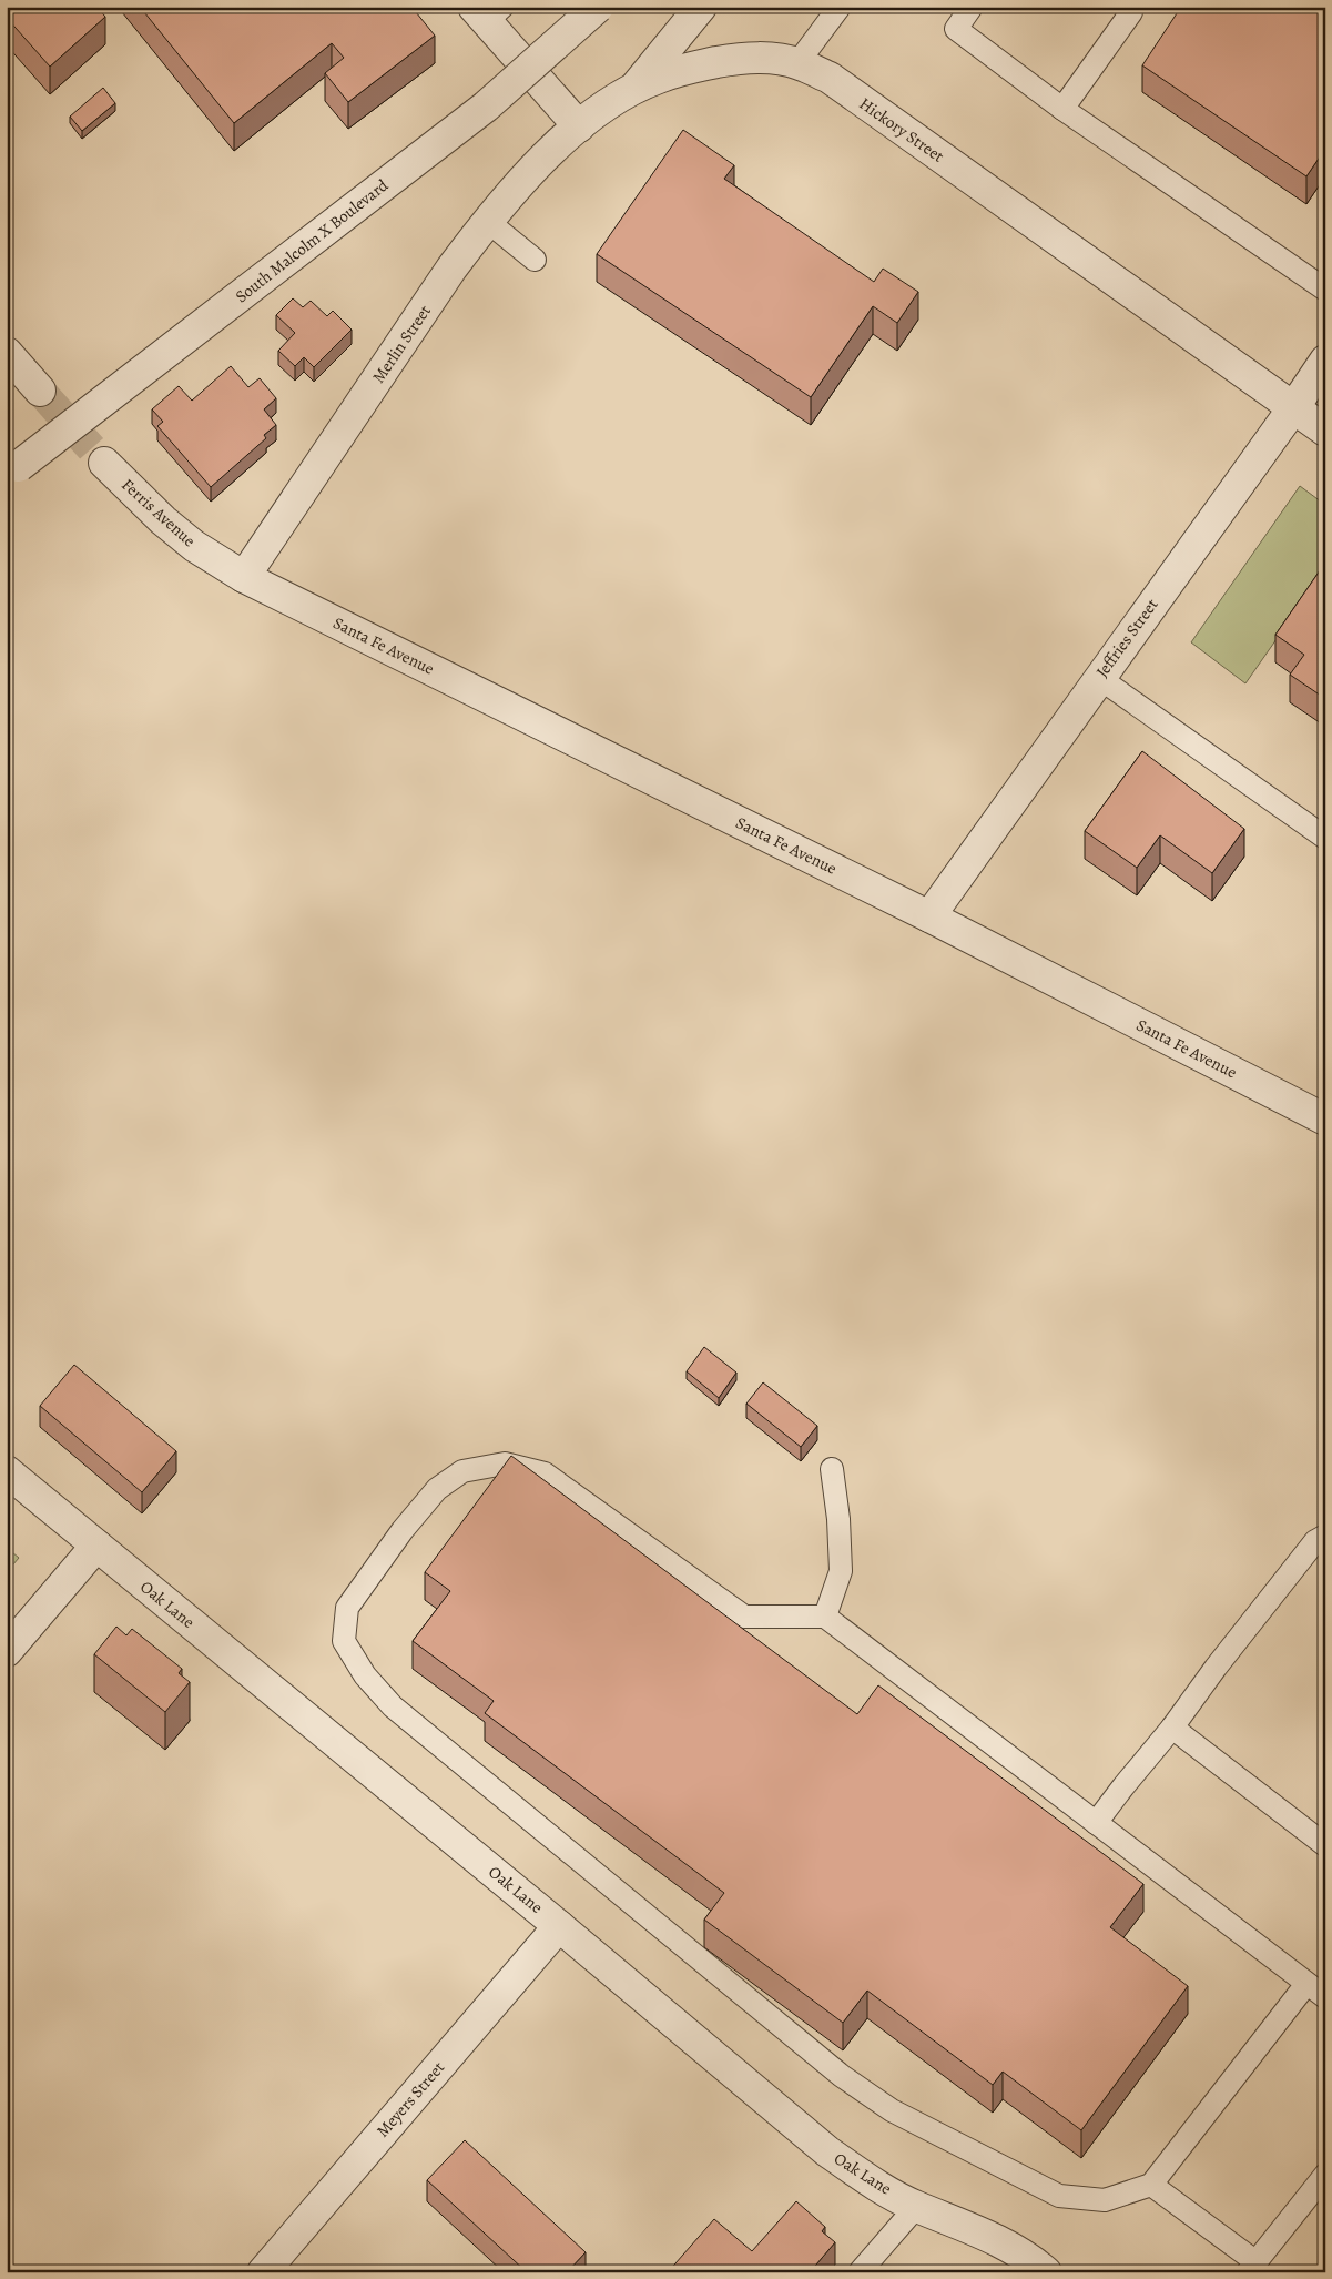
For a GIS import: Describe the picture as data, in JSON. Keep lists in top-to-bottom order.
{
  "streets": {
    "street": [
      "Hickory Street",
      "South Malcolm X Boulevard",
      "Merlin Street",
      "Ferris Avenue",
      "Jeffries Street",
      "Santa Fe Avenue",
      "Oak Lane",
      "Meyers Street"
    ]
  },
  "crossings": [
    ["Hickory Street", "Merlin Street"],
    ["Hickory Street", "Jeffries Street"],
    ["Merlin Street", "Ferris Avenue"],
    ["Merlin Street", "Santa Fe Avenue"],
    ["Ferris Avenue", "Santa Fe Avenue"],
    ["Jeffries Street", "Santa Fe Avenue"],
    ["Oak Lane", "Meyers Street"]
  ]
}
